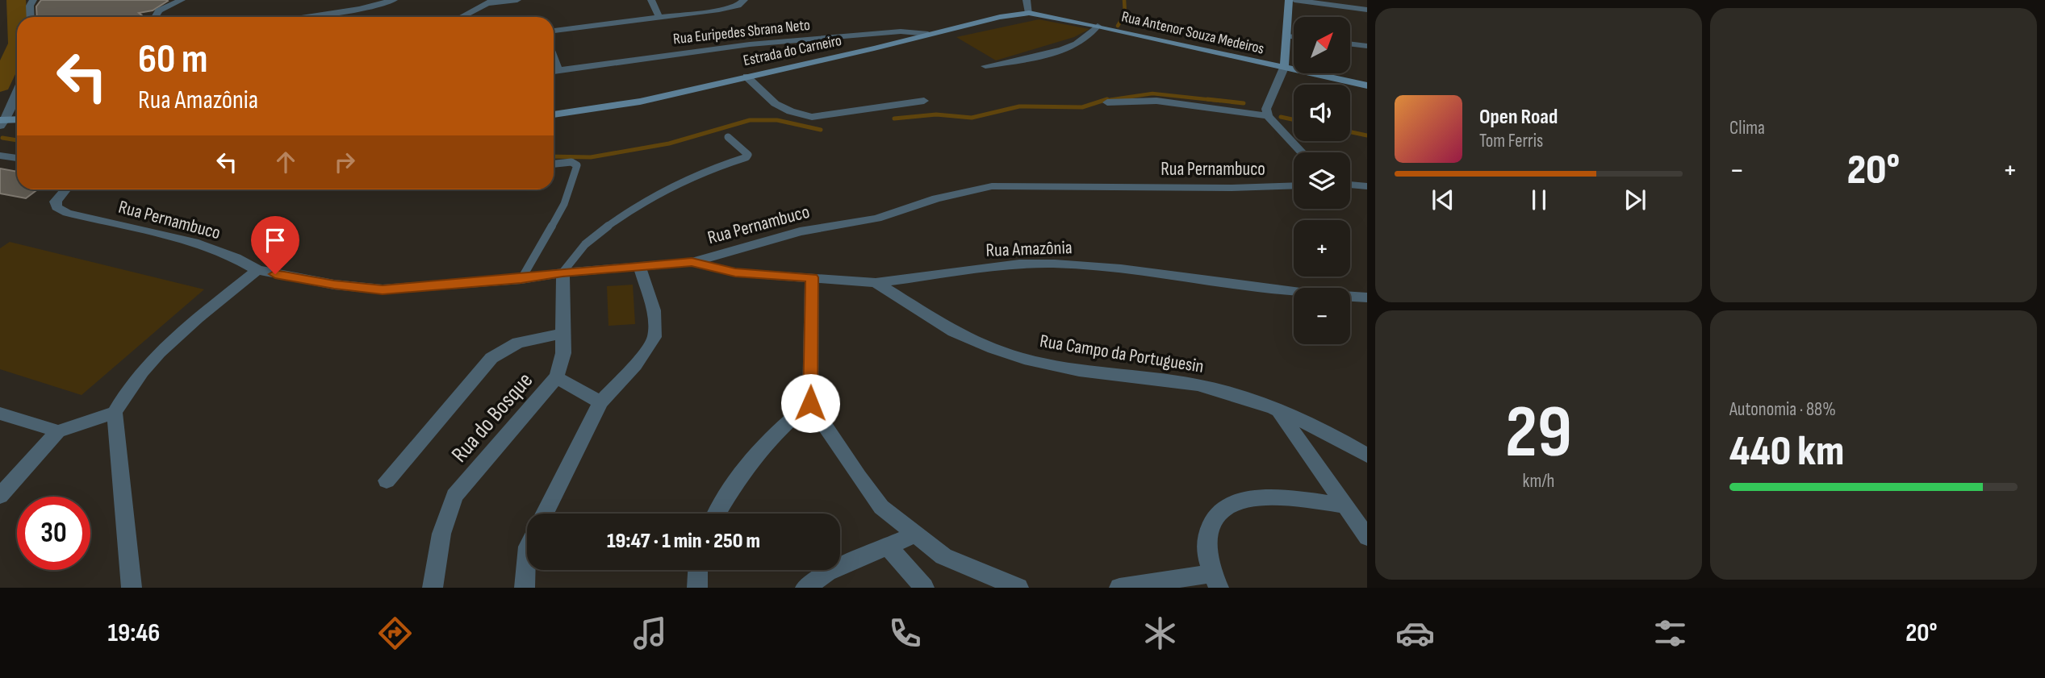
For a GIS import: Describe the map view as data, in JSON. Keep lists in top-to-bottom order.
{
  "streets": {
    "street": [
      "Rua Euripedes Sbrana Neto",
      "Rua Antenor Souza Medeiros",
      "Estrada do Carneiro",
      "Rua Pernambuco",
      "Rua Amazônia",
      "Rua Campo da Portuguesin",
      "Rua do Bosque"
    ]
  },
  "crossings": [
    ["Rua Euripedes Sbrana Neto", "Estrada do Carneiro"],
    ["Rua Antenor Souza Medeiros", "Estrada do Carneiro"],
    ["Rua Pernambuco", "Rua Amazônia"],
    ["Rua Pernambuco", "Rua do Bosque"],
    ["Rua Amazônia", "Rua Campo da Portuguesin"]
  ],
  "north": "top right",
  "page": {
    "tile": [
      "Clima",
      ["29", "km/h"],
      ["Autonomia · 88%", "440 km"]
    ],
    "map_buttons": ["+", "−"],
    "turn": ["60 m", "Rua Amazônia"],
    "song": ["Open Road", "Tom Ferris"],
    "heat": ["−", "20°", "+"],
    "limit": "30",
    "trip": "19:47 · 1 min · 250 m",
    "tabs": ["19:46", "20°"]
  }
}
